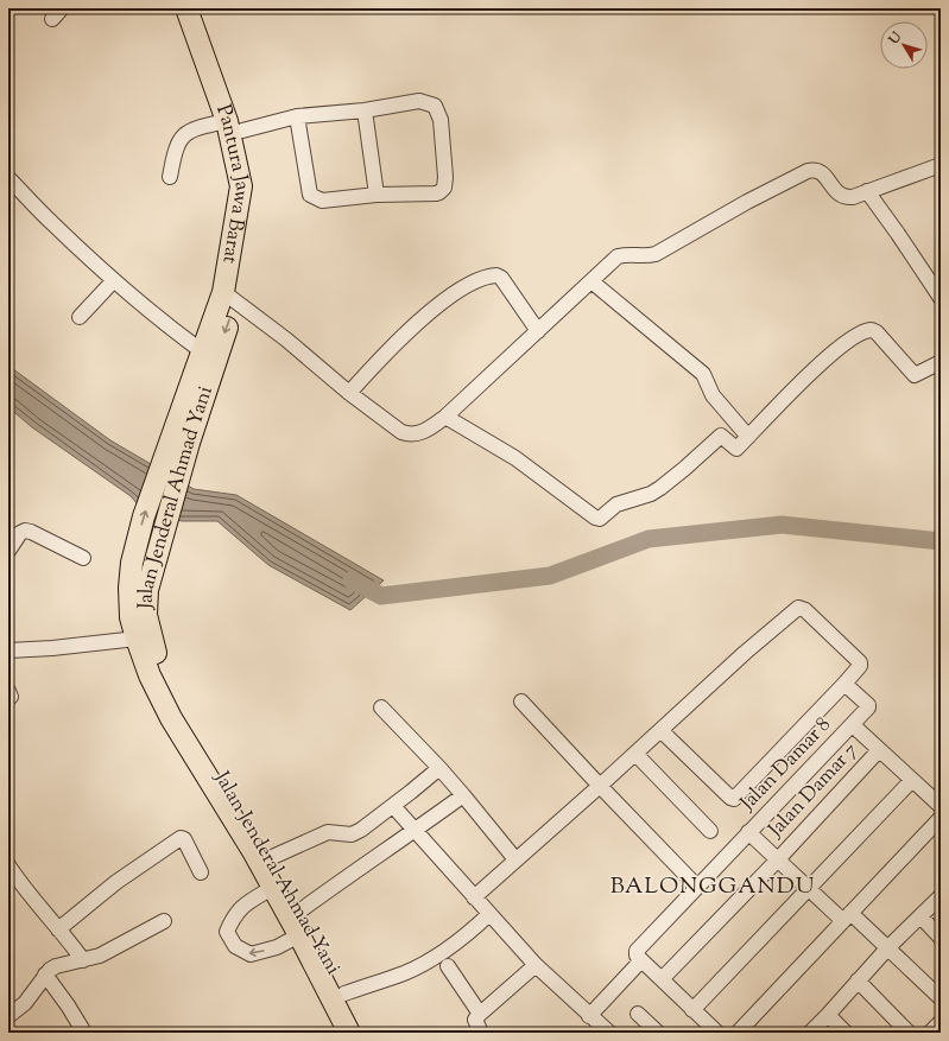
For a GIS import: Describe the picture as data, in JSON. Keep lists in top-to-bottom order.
{
  "streets": {
    "highway": ["Pantura Jawa Barat", "Jalan Jenderal Ahmad Yani"],
    "street": ["Jalan Damar 8", "Jalan Damar 7"]
  },
  "crossings": [
    ["Pantura Jawa Barat", "Jalan Jenderal Ahmad Yani"],
    ["Jalan Damar 8", "Jalan Damar 7"]
  ],
  "one_way": ["Pantura Jawa Barat"],
  "districts": ["BALONGGANDU"],
  "north": "top left"
}
